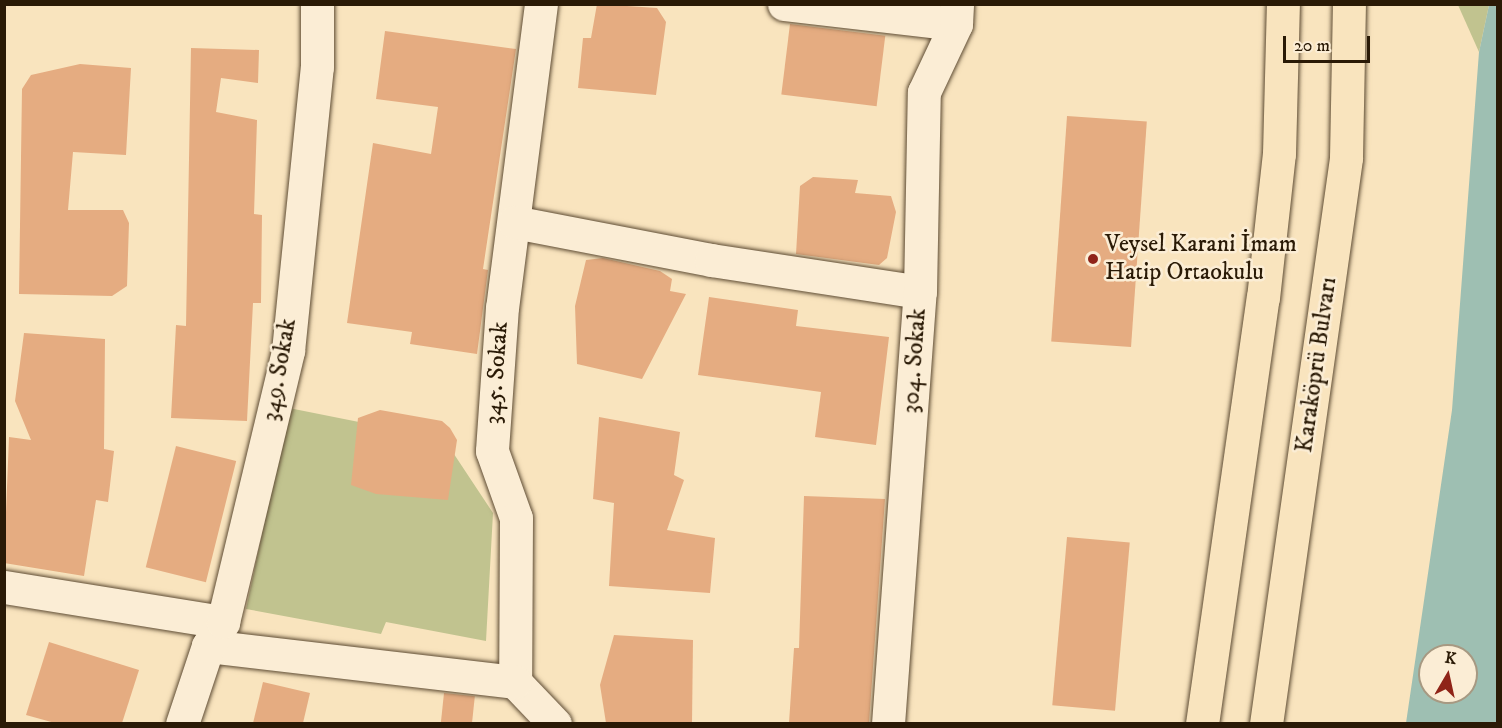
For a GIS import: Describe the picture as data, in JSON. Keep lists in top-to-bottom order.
{
  "streets": {
    "highway": ["Karaköprü Bulvarı"],
    "street": ["304. Sokak", "349. Sokak", "345. Sokak"]
  },
  "places": ["Veysel Karani İmam Hatip Ortaokulu"],
  "scale_bar": "20 m",
  "north": "top"
}
